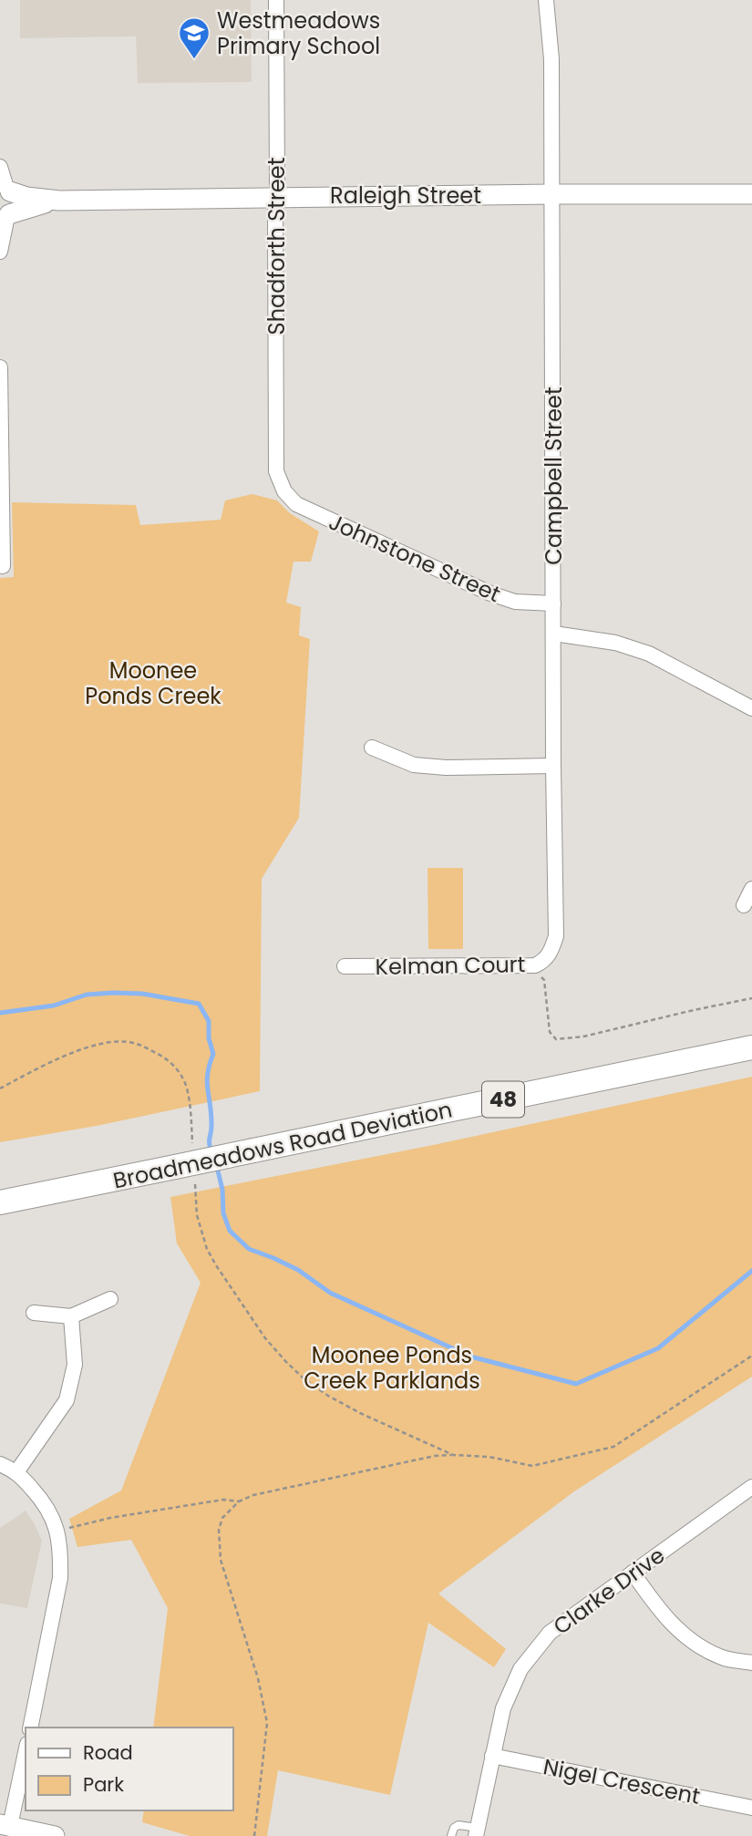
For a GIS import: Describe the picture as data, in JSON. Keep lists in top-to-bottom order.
{
  "streets": {
    "main road": ["48", "Broadmeadows Road Deviation"],
    "street": [
      "Raleigh Street",
      "Shadforth Street",
      "Campbell Street",
      "Johnstone Street",
      "Kelman Court",
      "Clarke Drive",
      "Nigel Crescent"
    ]
  },
  "crossings": [
    ["Raleigh Street", "Shadforth Street"],
    ["Raleigh Street", "Campbell Street"],
    ["Shadforth Street", "Johnstone Street"],
    ["Campbell Street", "Johnstone Street"],
    ["Campbell Street", "Kelman Court"],
    ["Clarke Drive", "Nigel Crescent"]
  ],
  "parks": ["Moonee Ponds Creek", "Moonee Ponds Creek Parklands"],
  "places": {
    "school or university": ["Westmeadows Primary School"]
  },
  "legend": ["Road", "Park"]
}
